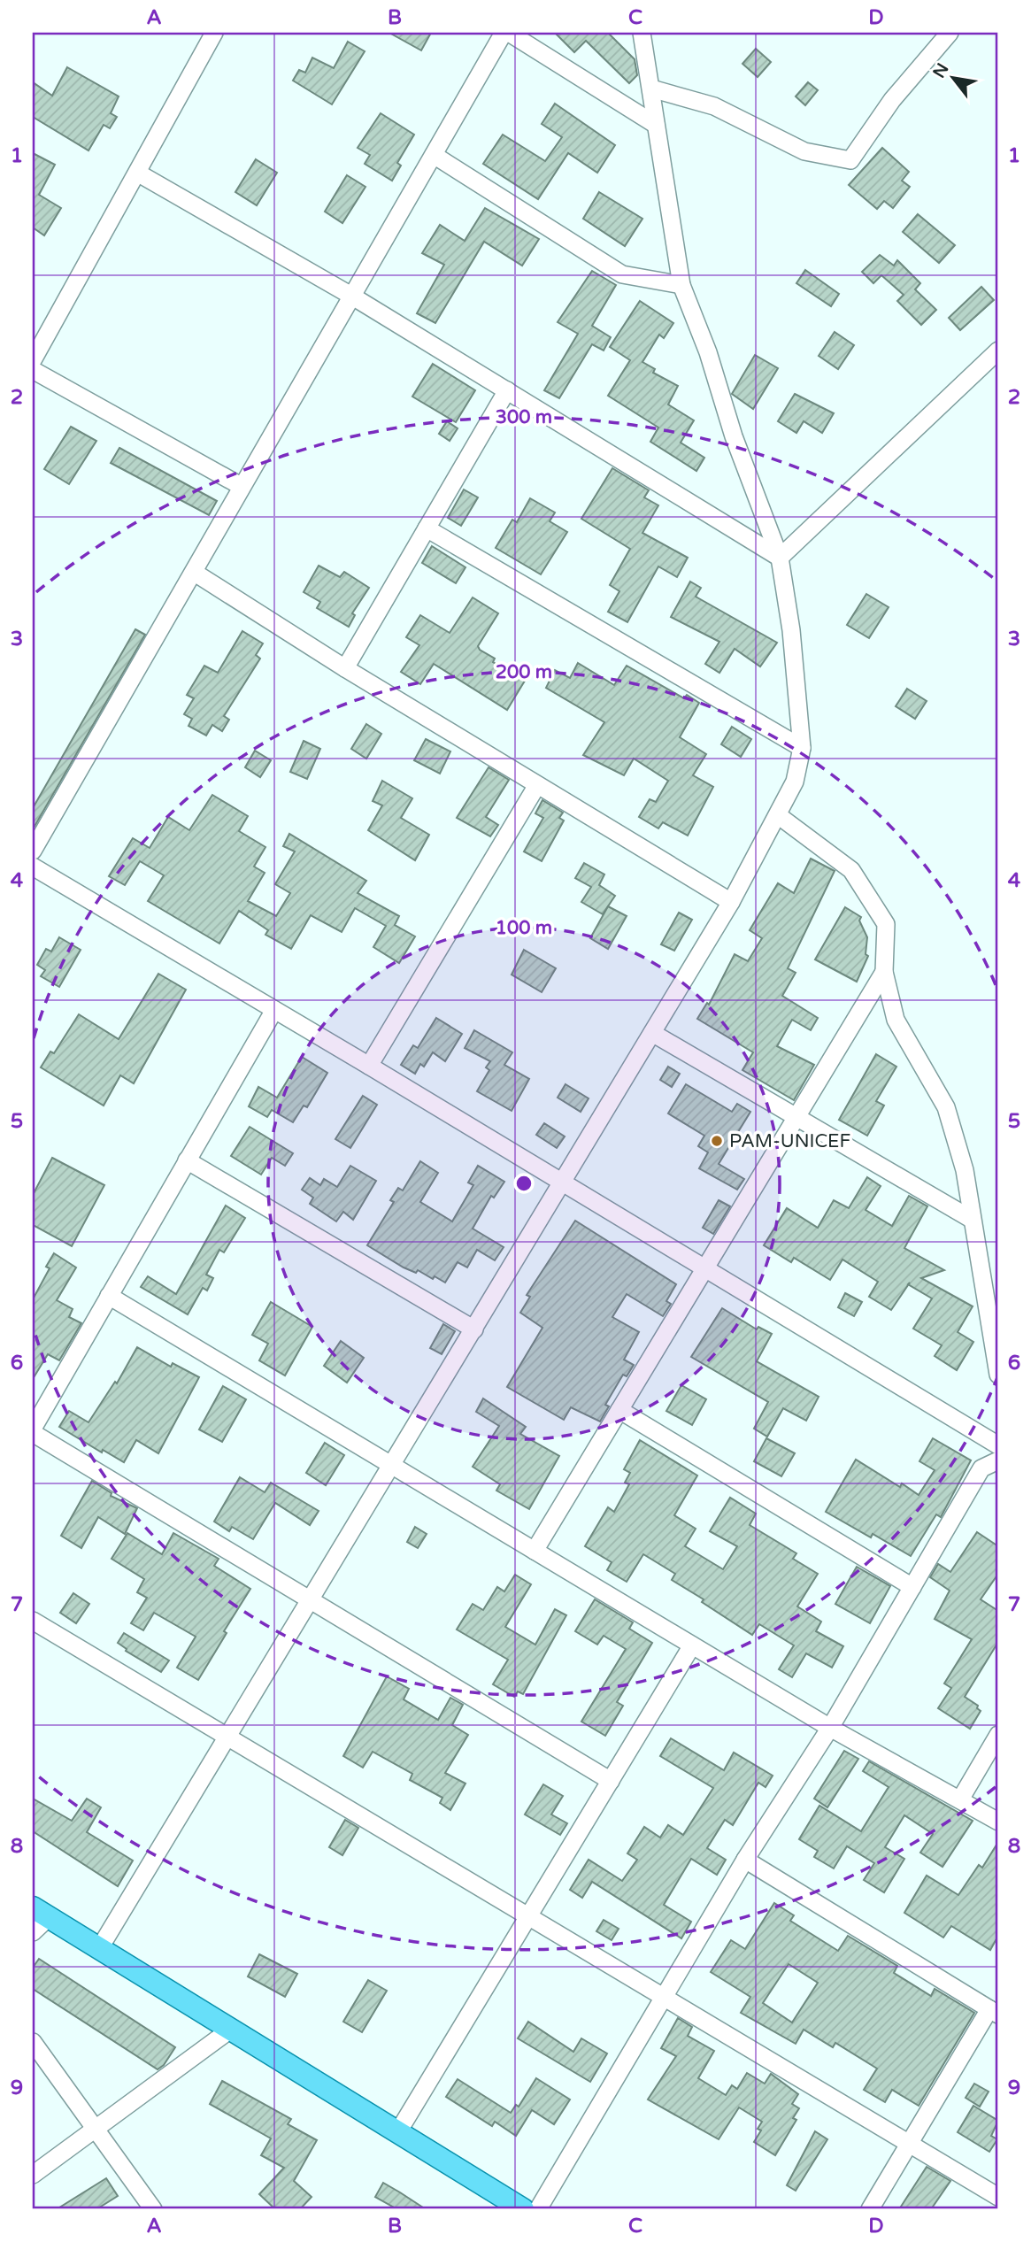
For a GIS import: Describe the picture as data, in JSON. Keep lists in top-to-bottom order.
{
  "places": ["PAM-UNICEF"],
  "north": "top left",
  "grid": {
    "columns": [
      "A",
      "B",
      "C",
      "D"
    ],
    "rows": [
      "1",
      "2",
      "3",
      "4",
      "5",
      "6",
      "7",
      "8",
      "9"
    ]
  },
  "rings": ["300 m", "200 m", "100 m"]
}
